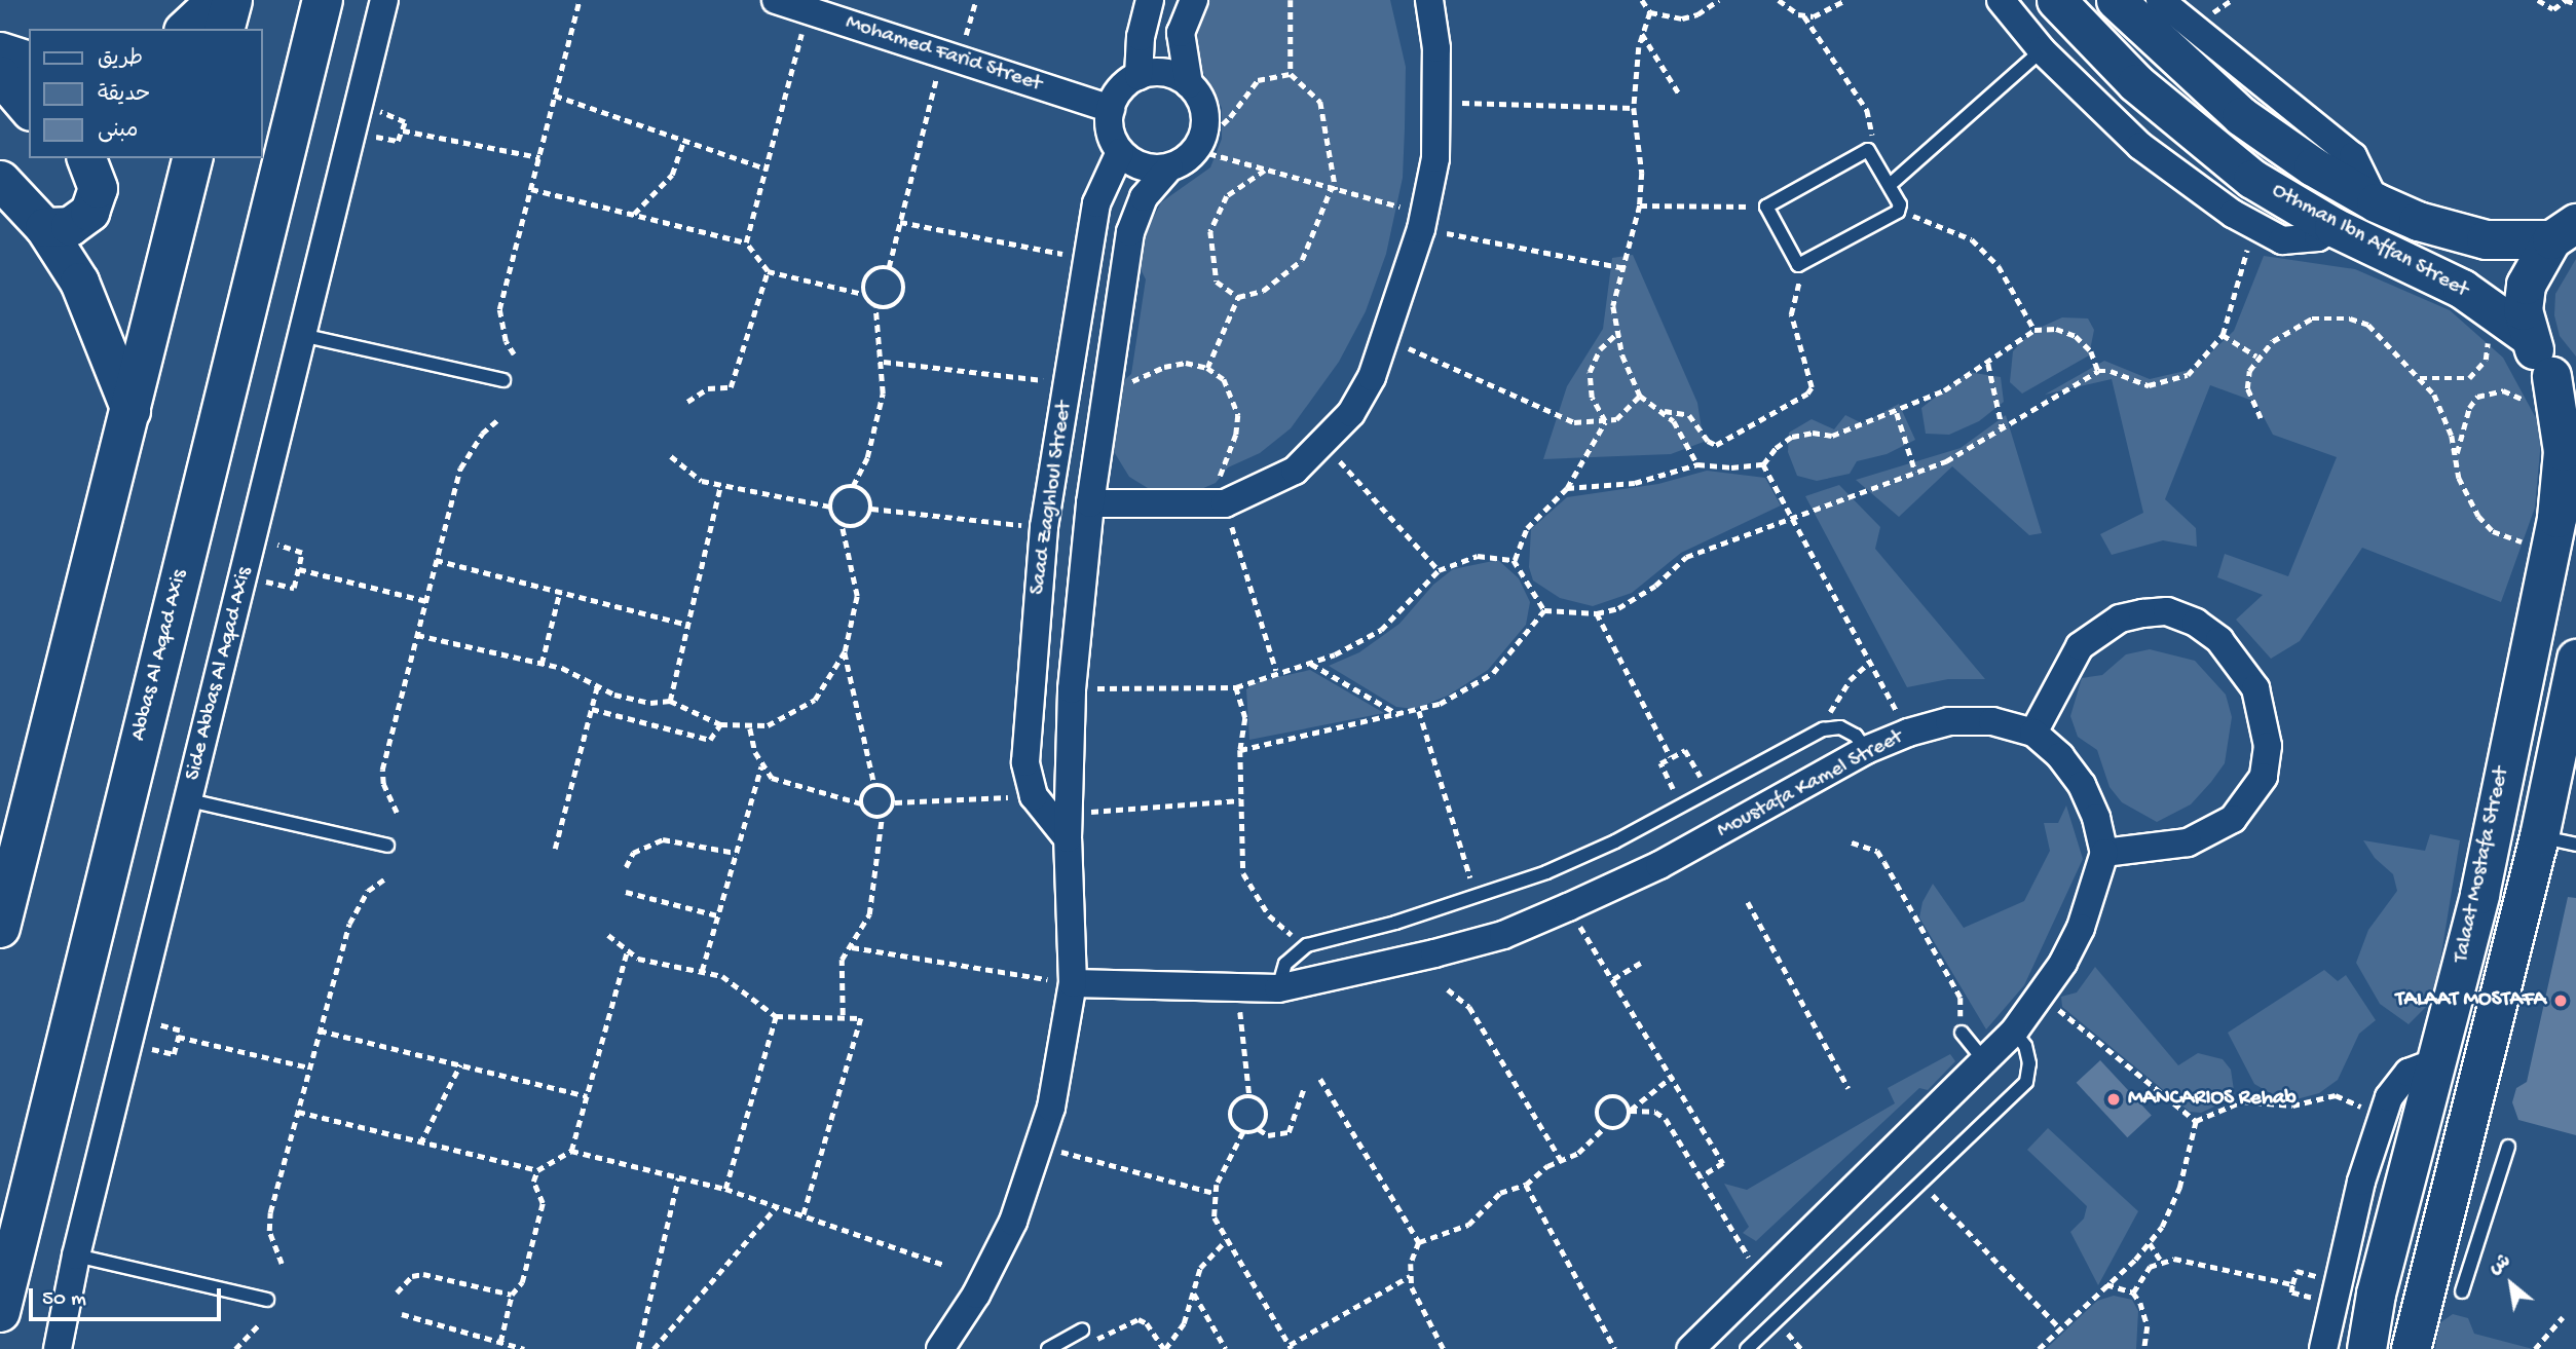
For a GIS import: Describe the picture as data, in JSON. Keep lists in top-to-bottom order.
{
  "streets": {
    "main road": ["Abbas Al Aqad Axis"],
    "street": [
      "Mohamed Farid Street",
      "Othman Ibn Affan Street",
      "Saad Zaghloul Street",
      "Side Abbas Al Aqad Axis",
      "Moustafa Kamel Street",
      "Talaat Mostafa Street"
    ]
  },
  "crossings": [
    ["Mohamed Farid Street", "Saad Zaghloul Street"],
    ["Saad Zaghloul Street", "Moustafa Kamel Street"]
  ],
  "places": ["TALAAT MOSTAFA", "MANCARIOS Rehab"],
  "legend": ["طريق", "حديقة", "مبنى"],
  "scale_bar": "50 m",
  "north": "top left"
}
